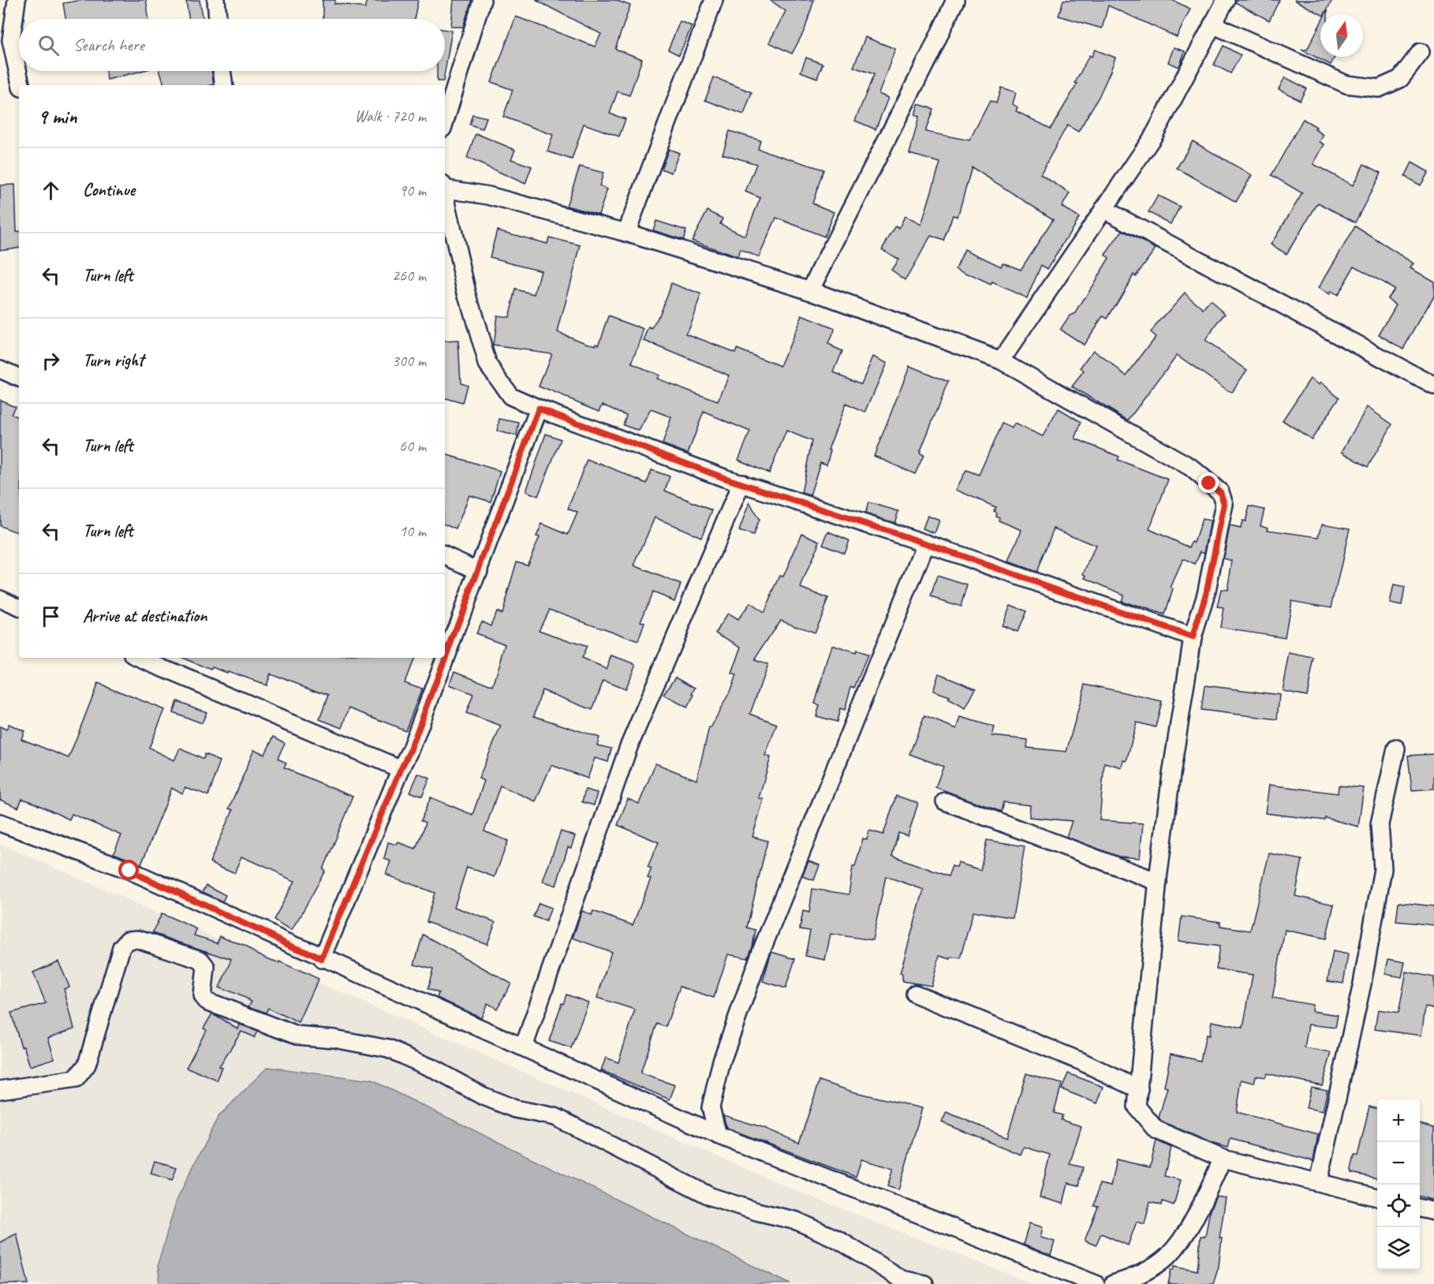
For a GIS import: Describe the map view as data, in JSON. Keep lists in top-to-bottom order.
{
  "north": "top",
  "page": {
    "search": "Search here",
    "heading": ["9 min", "Walk · 720 m"],
    "list": [
      ["Continue", "90 m"],
      ["Turn left", "260 m"],
      ["Turn right", "300 m"],
      ["Turn left", "60 m"],
      ["Turn left", "10 m"],
      "Arrive at destination"
    ],
    "map_buttons": ["+", "−"]
  }
}
